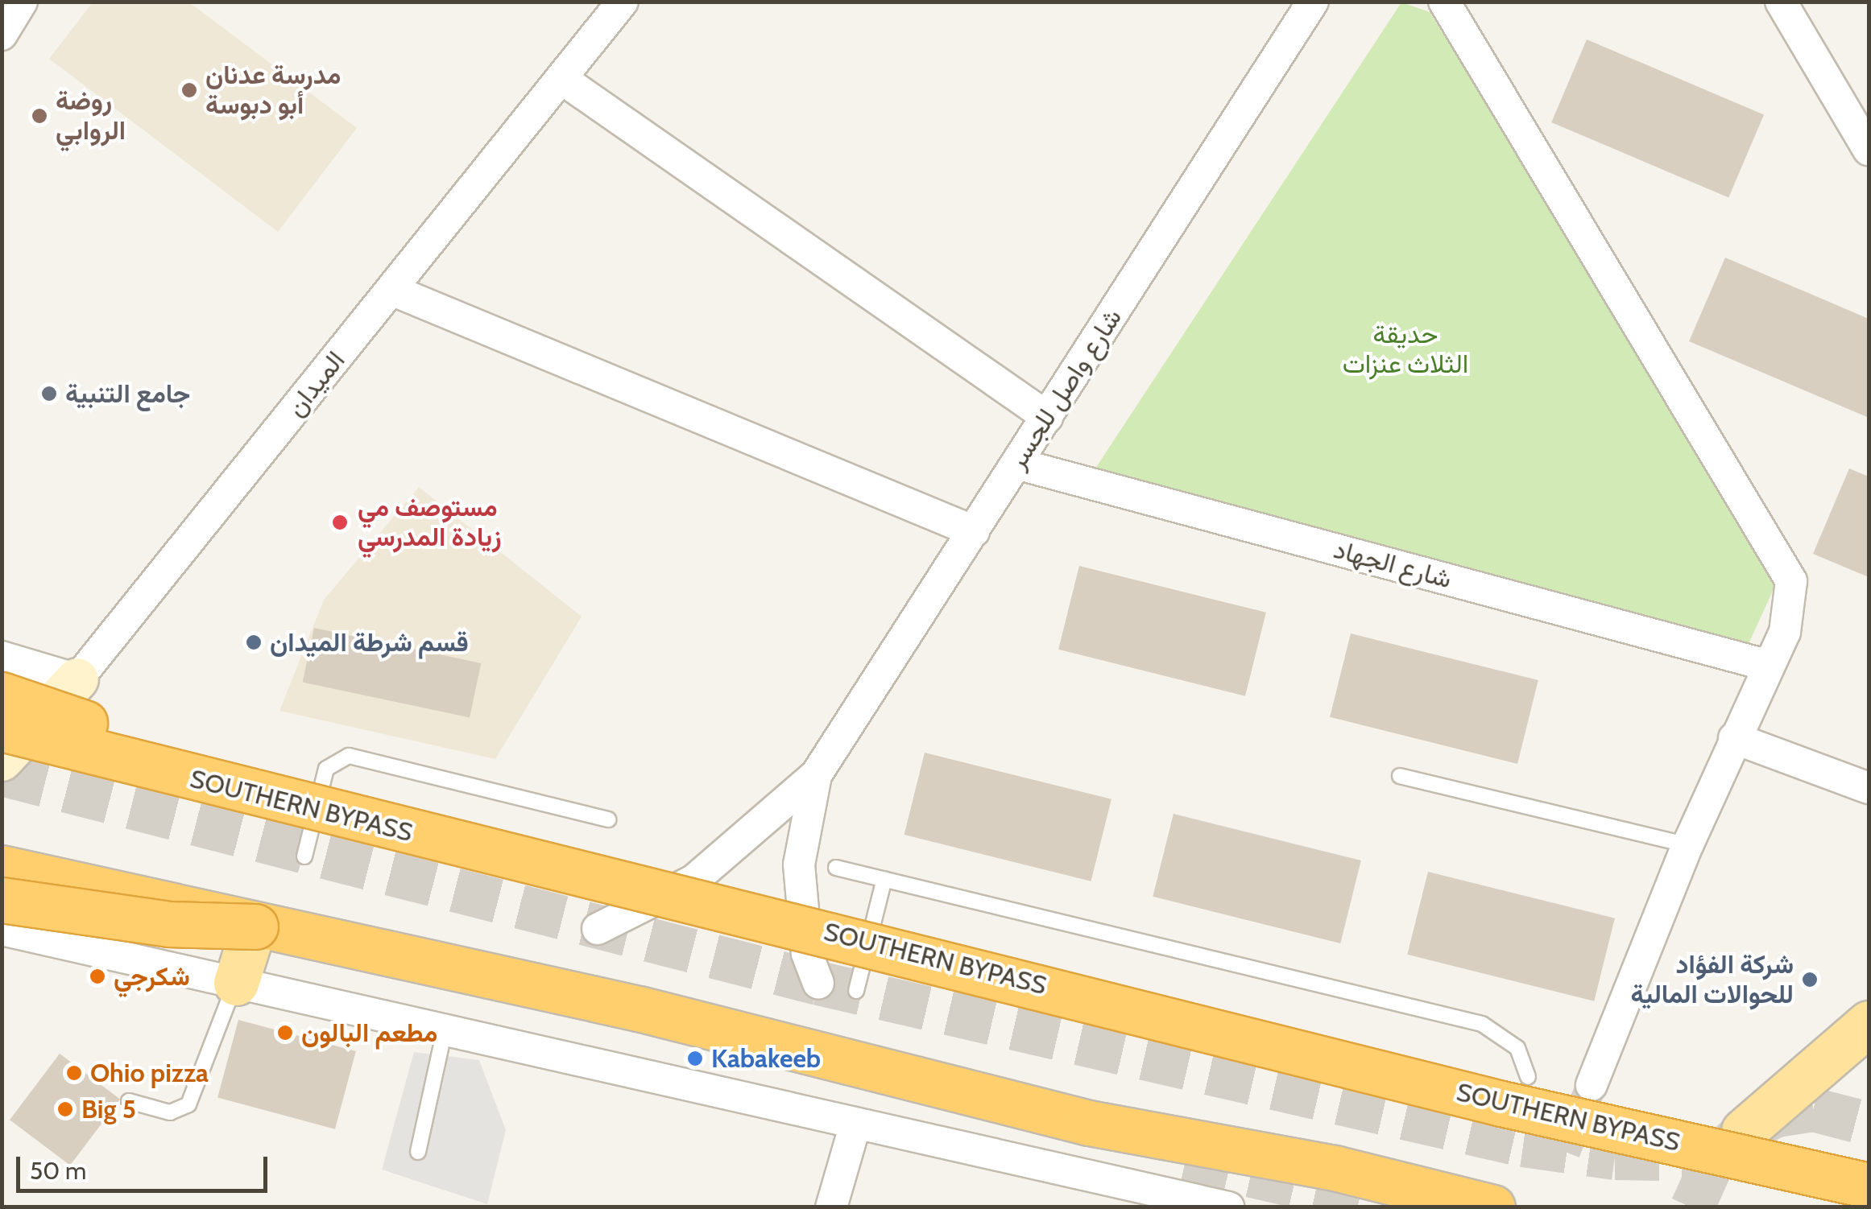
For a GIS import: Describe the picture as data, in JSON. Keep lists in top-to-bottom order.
{
  "streets": {
    "highway": ["SOUTHERN BYPASS"],
    "street": ["الميدان", "شارع واصل للجسر", "شارع الجهاد"]
  },
  "crossings": [
    ["شارع واصل للجسر", "شارع الجهاد"]
  ],
  "parks": ["حديقة الثلاث عنزات"],
  "places": [
    "مدرسة عدنان أبو دبوسة",
    "روضة الروابي",
    "جامع التنبية",
    "مستوصف مي زيادة المدرسي",
    "قسم شرطة الميدان",
    "شكرجي",
    "شركة الفؤاد للحوالات المالية",
    "مطعم البالون",
    "Kabakeeb",
    "Ohio pizza",
    "Big 5"
  ],
  "scale_bar": "50 m"
}
